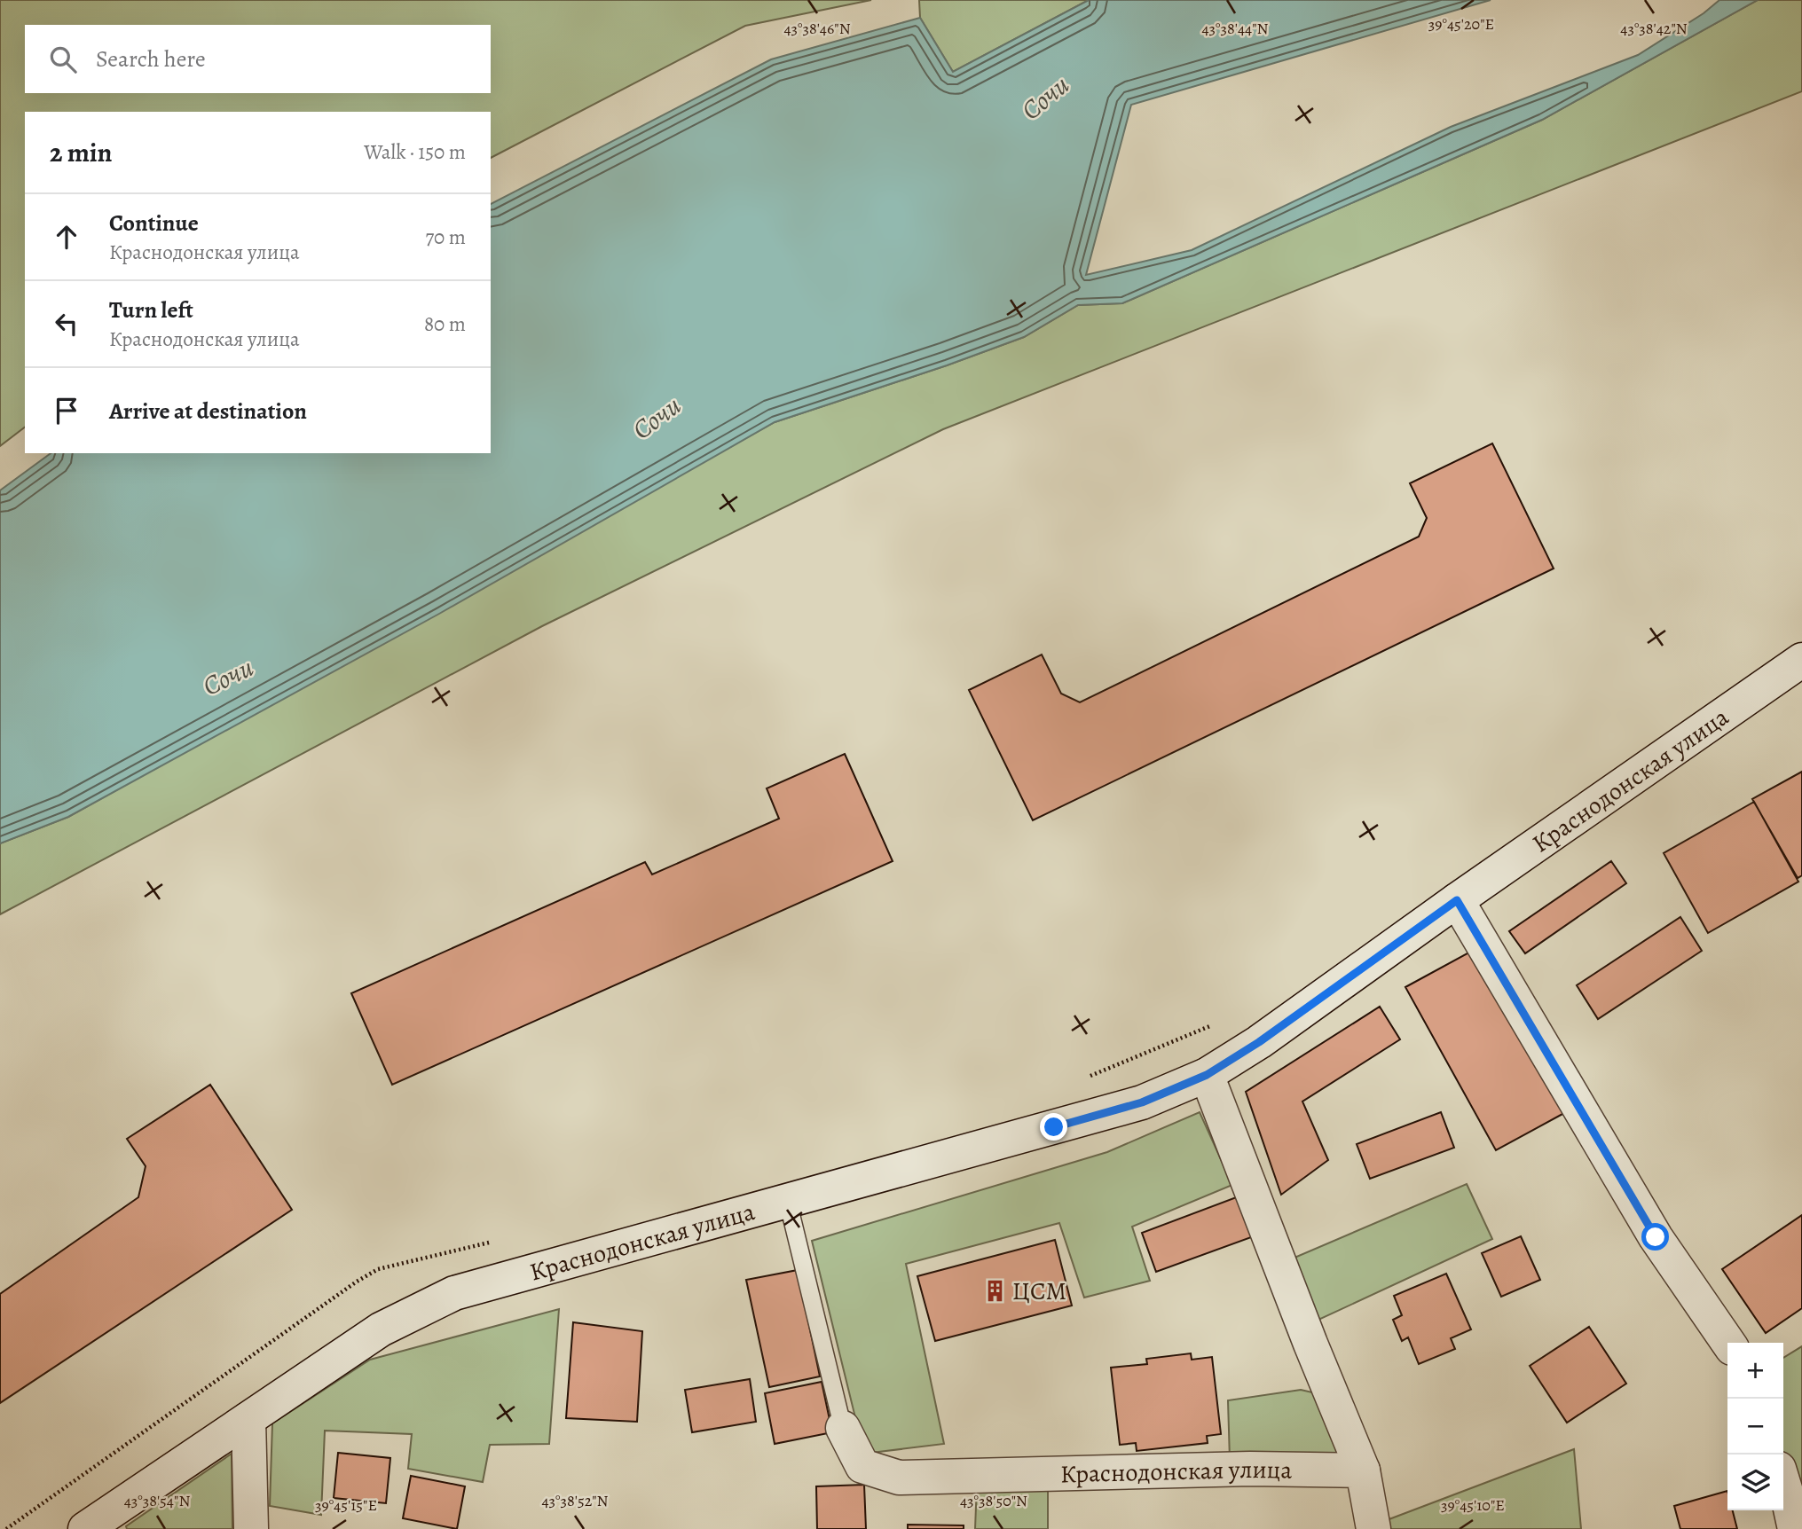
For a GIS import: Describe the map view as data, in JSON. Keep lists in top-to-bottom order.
{
  "streets": {
    "street": ["Краснодонская улица"]
  },
  "water": ["Сочи"],
  "places": {
    "building": ["ЦСМ"]
  },
  "page": {
    "search": "Search here",
    "heading": ["2 min", "Walk · 150 m"],
    "list": [
      ["Continue", "Краснодонская улица", "70 m"],
      ["Turn left", "Краснодонская улица", "80 m"],
      "Arrive at destination"
    ],
    "map_buttons": ["+", "−"]
  },
  "coordinates": [
    "39°45'20\"E",
    "43°38'46\"N",
    "43°38'44\"N",
    "43°38'42\"N",
    "43°38'54\"N",
    "43°38'52\"N",
    "43°38'50\"N",
    "39°45'15\"E",
    "39°45'10\"E"
  ]
}
